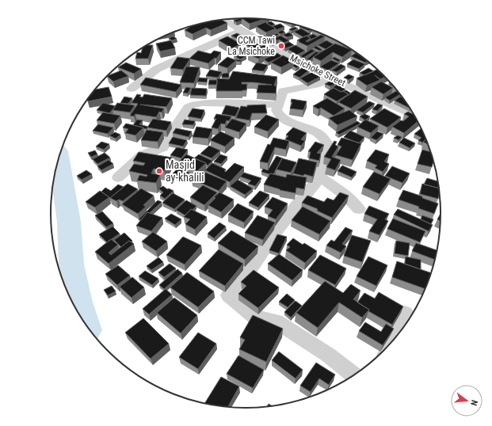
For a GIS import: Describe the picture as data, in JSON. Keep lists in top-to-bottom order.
{
  "streets": {
    "street": ["Msichoke Street"]
  },
  "places": ["CCM Tawi La Msichoke", "Masjid ay-khalili"],
  "north": "right"
}
